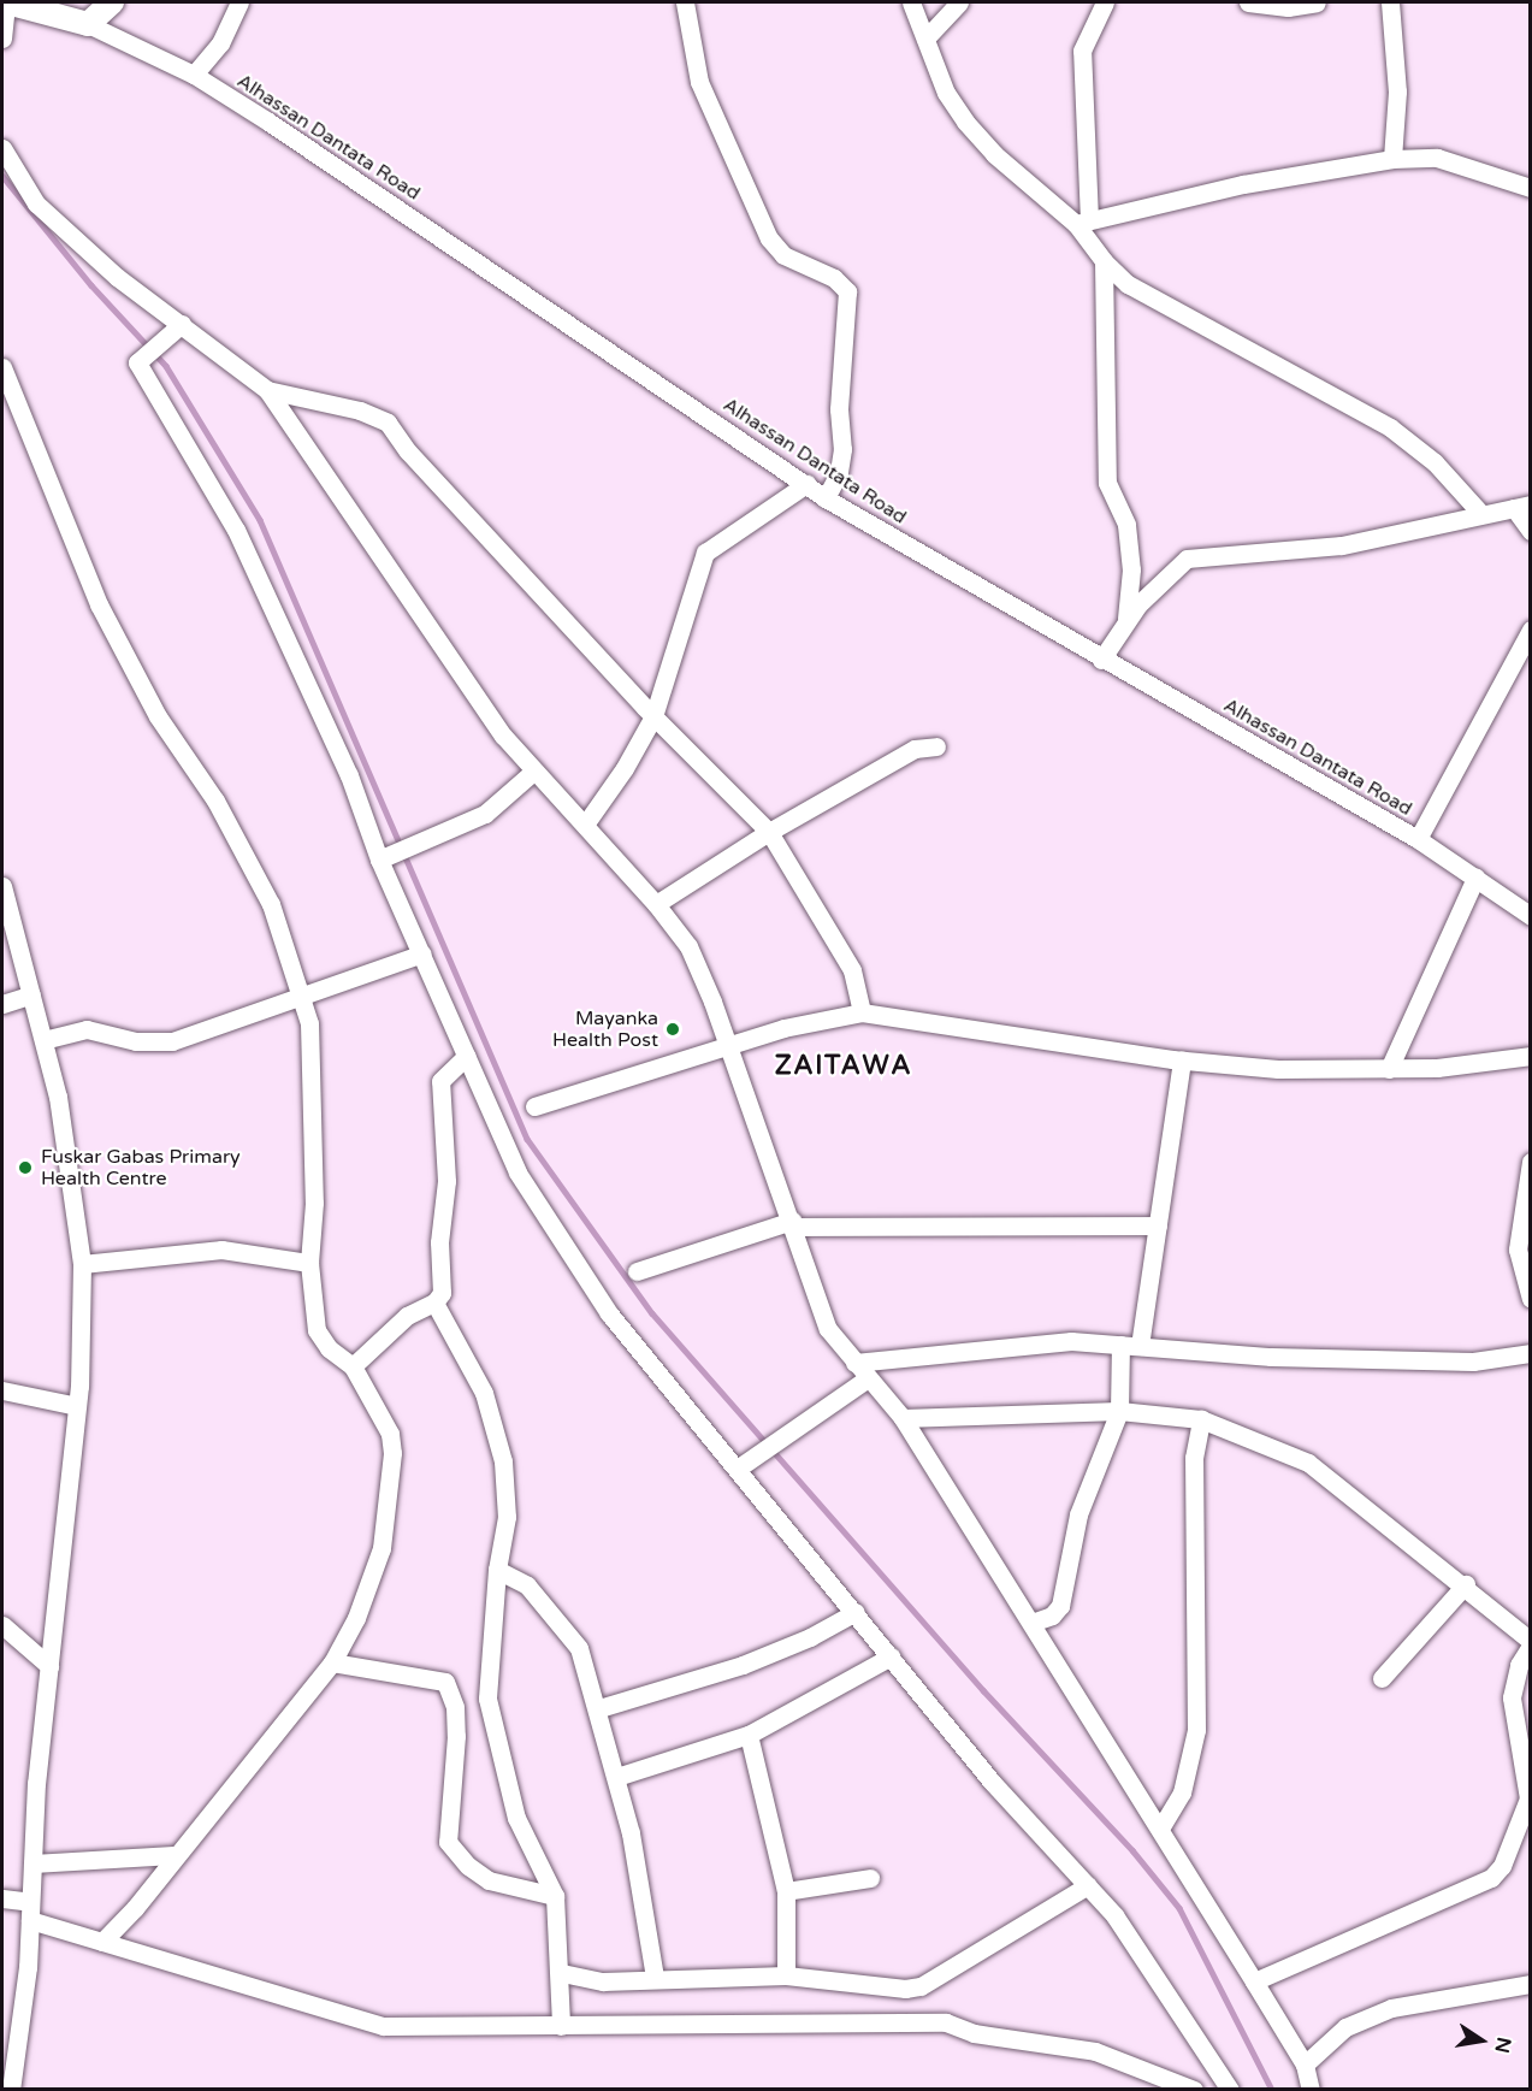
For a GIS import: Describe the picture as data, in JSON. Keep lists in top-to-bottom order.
{
  "streets": {
    "street": ["Alhassan Dantata Road"]
  },
  "districts": ["ZAITAWA"],
  "places": ["Mayanka Health Post", "Fuskar Gabas Primary Health Centre"],
  "north": "right"
}
